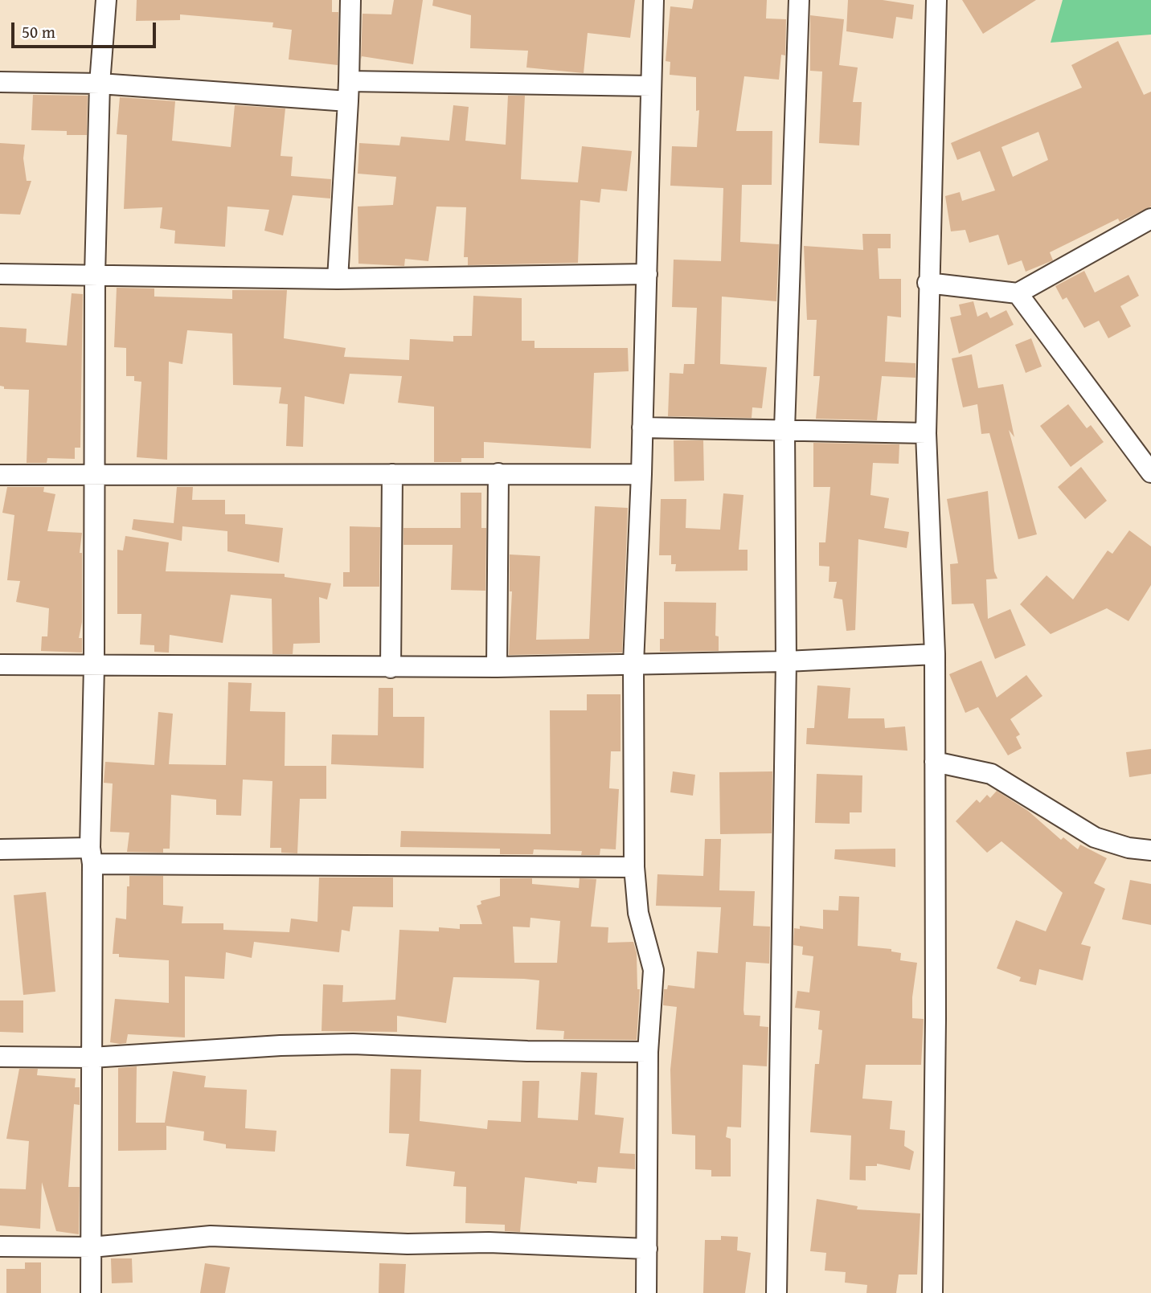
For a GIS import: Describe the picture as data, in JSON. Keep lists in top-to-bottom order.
{
  "scale_bar": "50 m"
}
